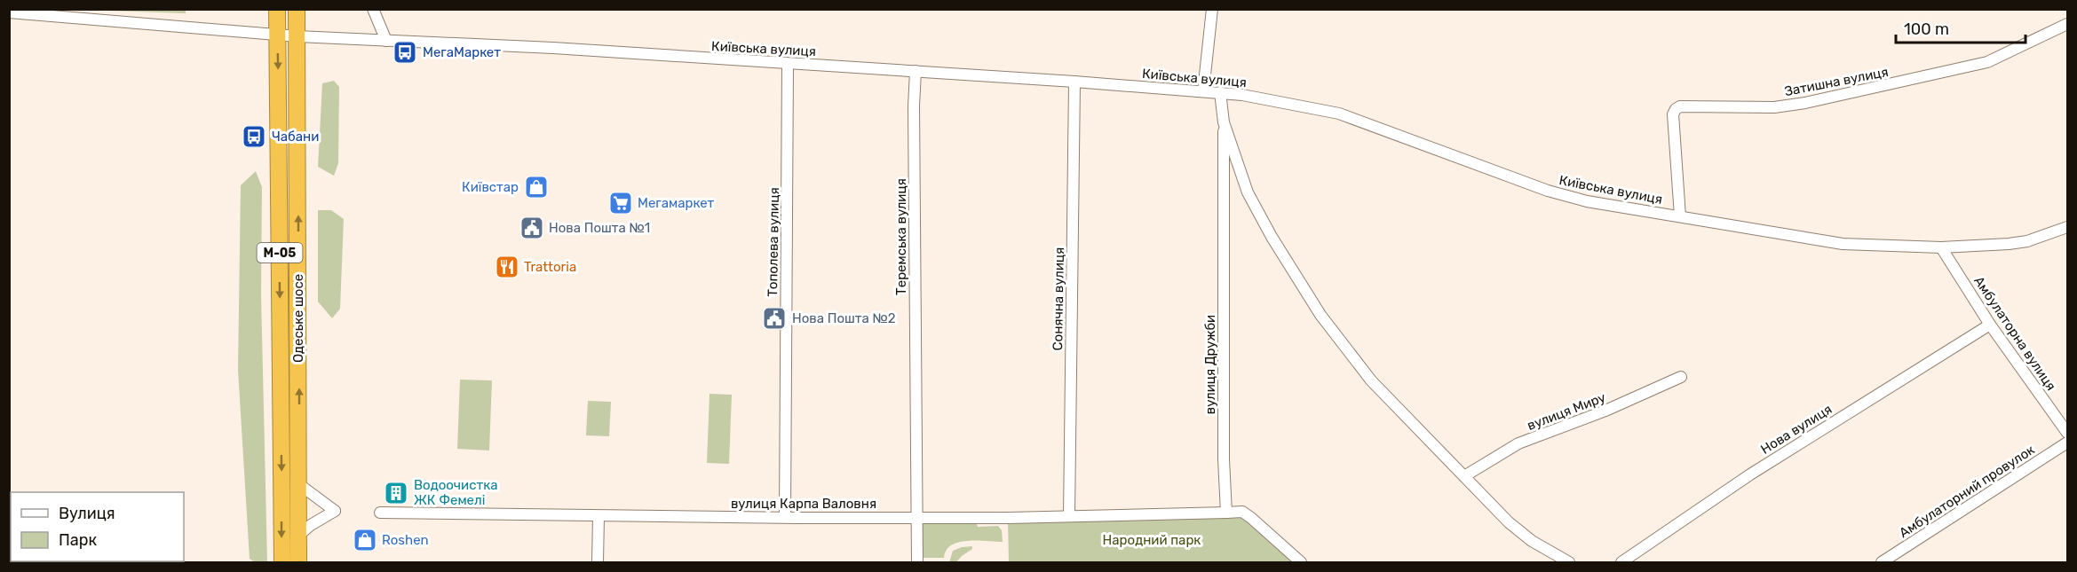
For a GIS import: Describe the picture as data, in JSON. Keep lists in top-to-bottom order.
{
  "streets": {
    "highway": ["М-05", "Одеське шосе"],
    "street": [
      "Київська вулиця",
      "Затишна вулиця",
      "Теремська вулиця",
      "Тополева вулиця",
      "Сонячна вулиця",
      "Амбулаторна вулиця",
      "вулиця Дружби",
      "вулиця Миру",
      "Нова вулиця",
      "Амбулаторний провулок",
      "вулиця Карпа Валовня"
    ]
  },
  "crossings": [
    ["Київська вулиця", "Затишна вулиця"],
    ["Київська вулиця", "Теремська вулиця"],
    ["Київська вулиця", "Тополева вулиця"],
    ["Київська вулиця", "Сонячна вулиця"],
    ["Київська вулиця", "Одеське шосе"],
    ["Київська вулиця", "Амбулаторна вулиця"],
    ["Теремська вулиця", "вулиця Карпа Валовня"],
    ["Тополева вулиця", "вулиця Карпа Валовня"],
    ["Сонячна вулиця", "вулиця Карпа Валовня"],
    ["Амбулаторна вулиця", "Нова вулиця"],
    ["вулиця Дружби", "вулиця Карпа Валовня"]
  ],
  "parks": ["Народний парк"],
  "places": {
    "bus stop": ["МегаМаркет", "Чабани"],
    "shop": ["Київстар", "Roshen"],
    "supermarket": ["Мегамаркет"],
    "public building": ["Нова Пошта №1", "Нова Пошта №2"],
    "restaurant": ["Trattoria"],
    "building": ["Водоочистка ЖК Фемелі"]
  },
  "legend": ["Вулиця", "Парк"],
  "scale_bar": "100 m"
}
